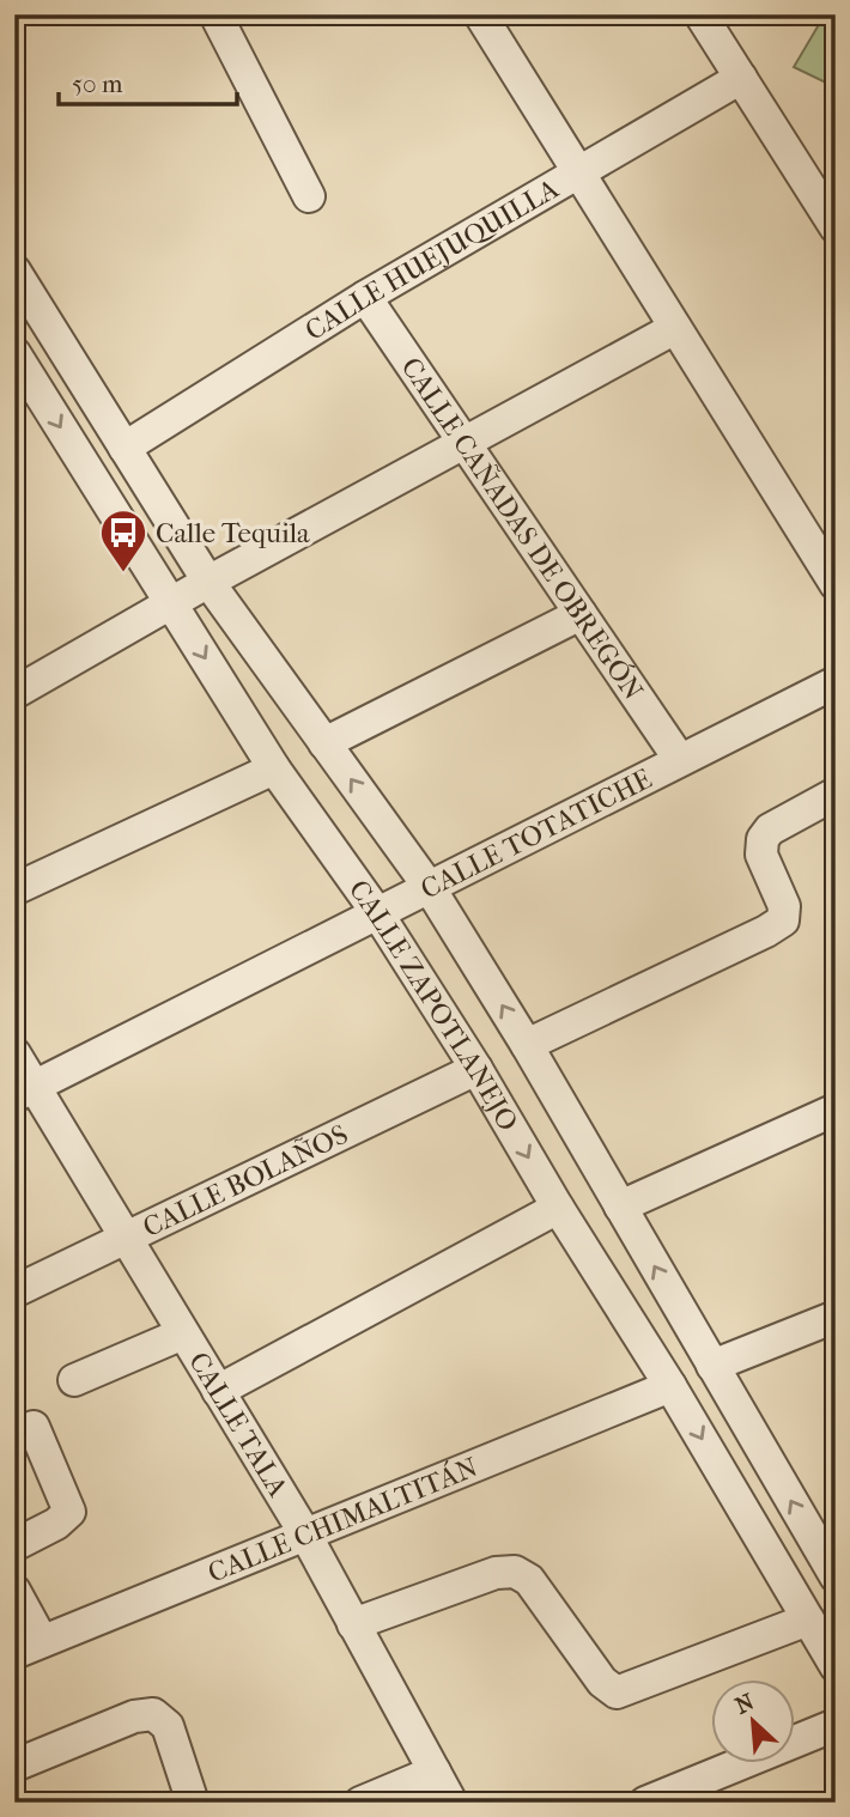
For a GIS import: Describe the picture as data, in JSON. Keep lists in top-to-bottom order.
{
  "streets": {
    "street": [
      "CALLE HUEJUQUILLA",
      "CALLE CAÑADAS DE OBREGÓN",
      "CALLE TOTATICHE",
      "CALLE ZAPOTLANEJO",
      "CALLE BOLAÑOS",
      "CALLE TALA",
      "CALLE CHIMALTITÁN"
    ]
  },
  "crossings": [
    ["CALLE HUEJUQUILLA", "CALLE CAÑADAS DE OBREGÓN"],
    ["CALLE HUEJUQUILLA", "CALLE ZAPOTLANEJO"],
    ["CALLE CAÑADAS DE OBREGÓN", "CALLE TOTATICHE"],
    ["CALLE TOTATICHE", "CALLE ZAPOTLANEJO"],
    ["CALLE TOTATICHE", "CALLE TALA"],
    ["CALLE ZAPOTLANEJO", "CALLE BOLAÑOS"],
    ["CALLE ZAPOTLANEJO", "CALLE CHIMALTITÁN"],
    ["CALLE BOLAÑOS", "CALLE TALA"],
    ["CALLE TALA", "CALLE CHIMALTITÁN"]
  ],
  "places": {
    "bus stop": ["Calle Tequila"]
  },
  "scale_bar": "50 m",
  "north": "top left"
}
